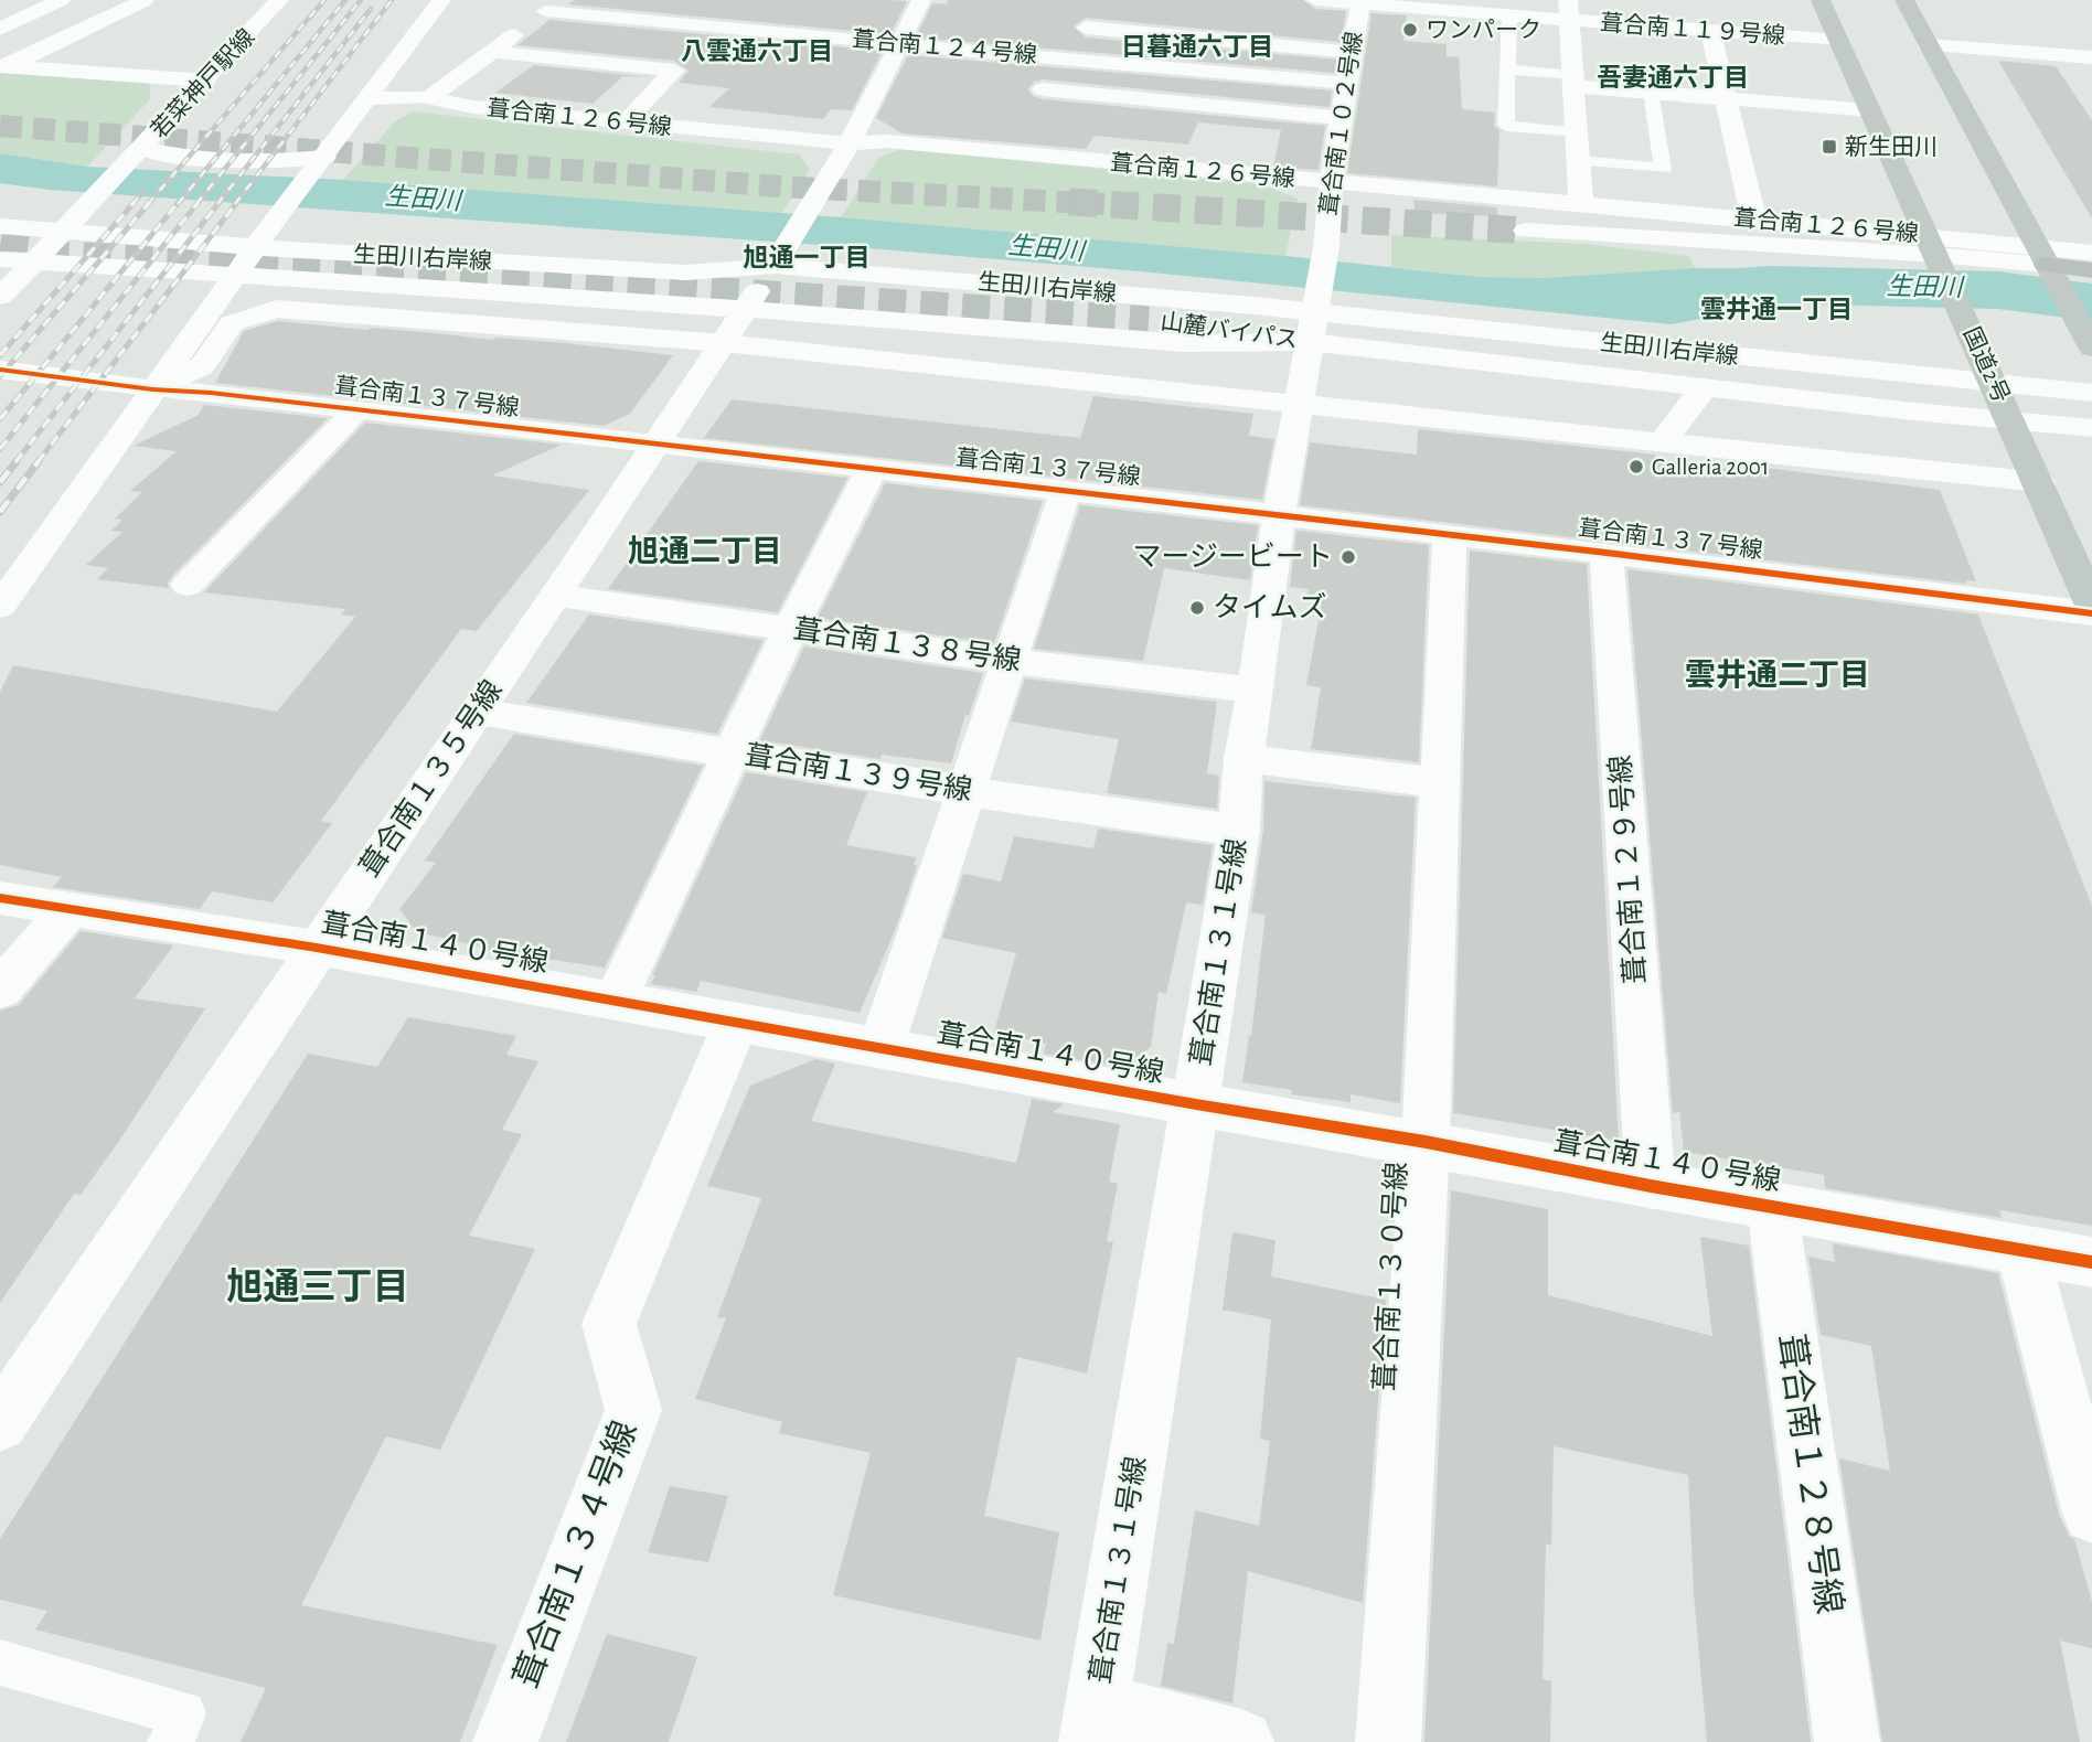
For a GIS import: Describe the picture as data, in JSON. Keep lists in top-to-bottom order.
{
  "streets": {
    "highway": ["国道2号"],
    "street": [
      "葺合南１１９号線",
      "葺合南１２４号線",
      "若菜神戸駅線",
      "葺合南１２６号線",
      "葺合南１０２号線",
      "生田川右岸線",
      "山麓バイパス",
      "葺合南１３７号線",
      "葺合南１３８号線",
      "葺合南１３９号線",
      "葺合南１３５号線",
      "葺合南１２９号線",
      "葺合南１４０号線",
      "葺合南１３１号線",
      "葺合南１３０号線",
      "葺合南１２８号線",
      "葺合南１３４号線"
    ]
  },
  "crossings": [
    ["葺合南１１９号線", "葺合南１０２号線"],
    ["葺合南１１９号線", "国道2号"],
    ["葺合南１２４号線", "葺合南１０２号線"],
    ["葺合南１２４号線", "葺合南１３５号線"],
    ["若菜神戸駅線", "生田川右岸線"],
    ["葺合南１２６号線", "葺合南１０２号線"],
    ["葺合南１２６号線", "国道2号"],
    ["葺合南１２６号線", "葺合南１３５号線"],
    ["葺合南１０２号線", "生田川右岸線"],
    ["葺合南１０２号線", "山麓バイパス"],
    ["葺合南１０２号線", "葺合南１３１号線"],
    ["生田川右岸線", "山麓バイパス"],
    ["生田川右岸線", "国道2号"],
    ["生田川右岸線", "葺合南１３５号線"],
    ["生田川右岸線", "葺合南１３１号線"],
    ["山麓バイパス", "葺合南１３１号線"],
    ["葺合南１３７号線", "葺合南１３５号線"],
    ["葺合南１３７号線", "葺合南１２９号線"],
    ["葺合南１３７号線", "葺合南１３１号線"],
    ["葺合南１３７号線", "葺合南１３０号線"],
    ["葺合南１３８号線", "葺合南１３５号線"],
    ["葺合南１３８号線", "葺合南１３１号線"],
    ["葺合南１３９号線", "葺合南１３５号線"],
    ["葺合南１３９号線", "葺合南１３１号線"],
    ["葺合南１３５号線", "葺合南１４０号線"],
    ["葺合南１２９号線", "葺合南１４０号線"],
    ["葺合南１４０号線", "葺合南１３１号線"],
    ["葺合南１４０号線", "葺合南１３０号線"],
    ["葺合南１４０号線", "葺合南１２８号線"],
    ["葺合南１４０号線", "葺合南１３４号線"]
  ],
  "districts": [
    "日暮通六丁目",
    "八雲通六丁目",
    "吾妻通六丁目",
    "旭通一丁目",
    "雲井通一丁目",
    "旭通二丁目",
    "雲井通二丁目",
    "旭通三丁目"
  ],
  "water": ["生田川"],
  "places": {
    "other": [
      "ワンパーク",
      "Galleria 2001",
      "マージービート",
      "タイムズ"
    ],
    "transit": ["新生田川"]
  }
}
